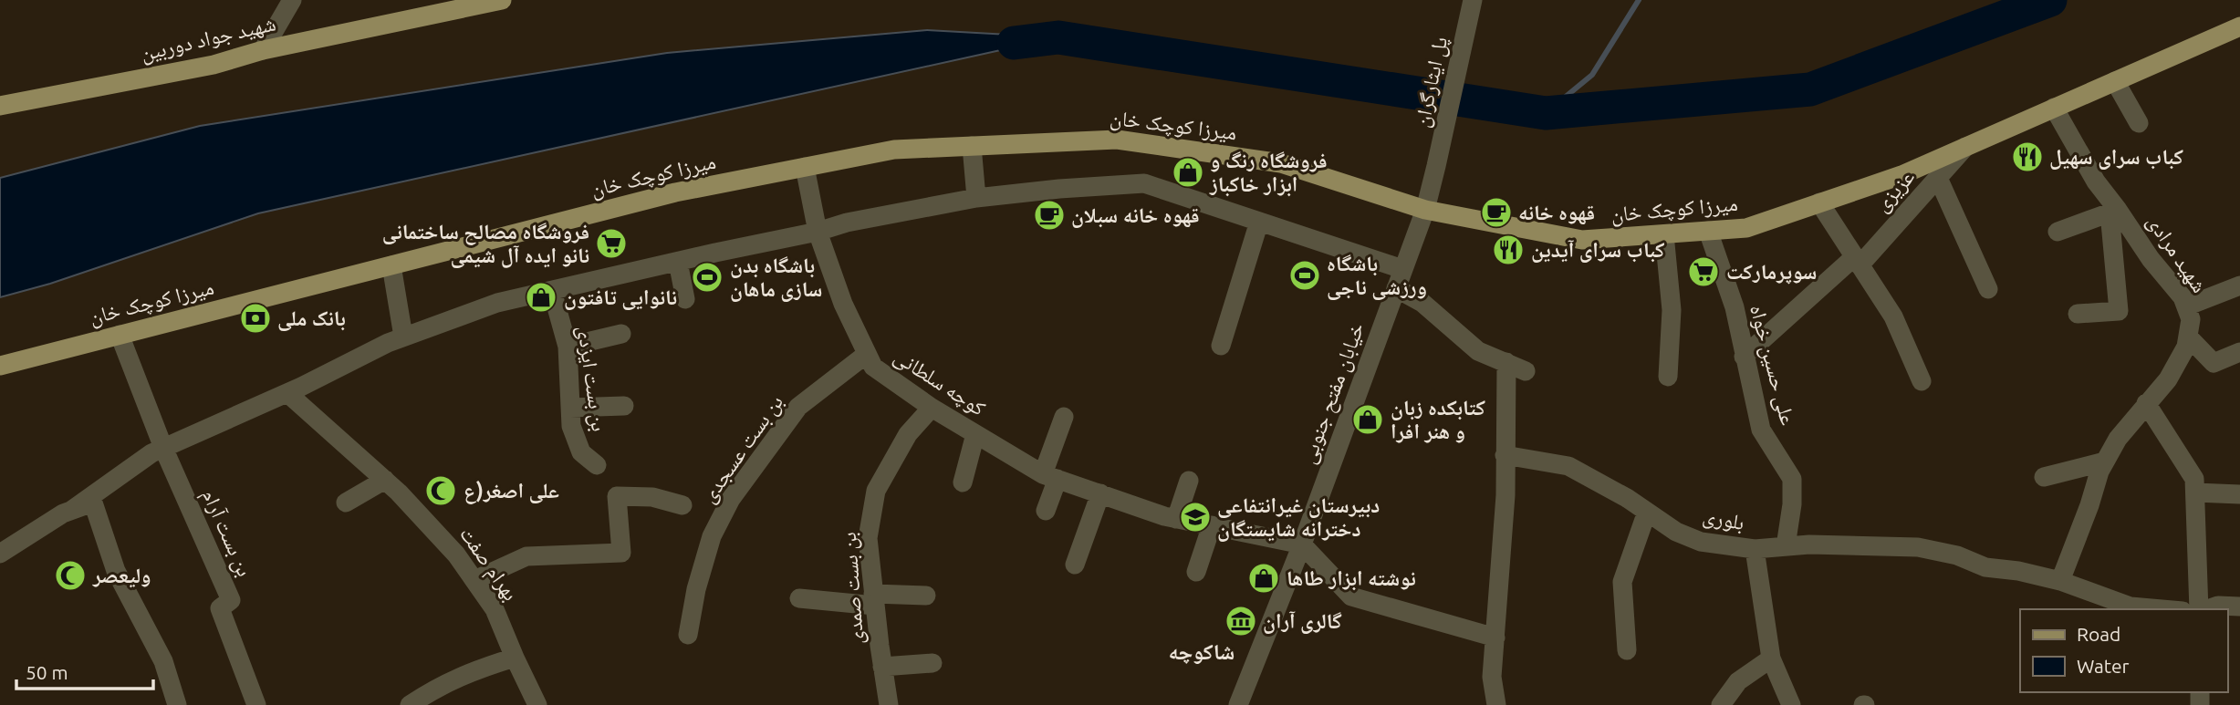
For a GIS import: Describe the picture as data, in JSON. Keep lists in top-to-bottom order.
{
  "streets": {
    "main road": ["شهید جواد دوربین", "میرزا کوچک خان"],
    "street": [
      "پل ایثارگران",
      "عزیزی",
      "شهید مرادی",
      "علی حسین خواه",
      "بن بست ایزدی",
      "کوچه سلطانی",
      "خیابان مفتح جنوبی",
      "بن بست عسجدی",
      "بلوری",
      "بن بست آرام",
      "بهرام صفت",
      "بن بست صمدی"
    ]
  },
  "crossings": [
    ["پل ایثارگران", "خیابان مفتح جنوبی"],
    ["میرزا کوچک خان", "عزیزی"],
    ["میرزا کوچک خان", "شهید مرادی"],
    ["میرزا کوچک خان", "علی حسین خواه"],
    ["میرزا کوچک خان", "کوچه سلطانی"],
    ["میرزا کوچک خان", "خیابان مفتح جنوبی"],
    ["عزیزی", "علی حسین خواه"],
    ["کوچه سلطانی", "خیابان مفتح جنوبی"],
    ["کوچه سلطانی", "بن بست عسجدی"],
    ["کوچه سلطانی", "بن بست صمدی"]
  ],
  "districts": ["شاکوچه"],
  "places": {
    "restaurant": ["کباب سرای سهیل", "کباب سرای آیدین"],
    "shop": [
      "فروشگاه رنگ و ابزار خاکباز",
      "نانوایی تافتون",
      "کتابکده زبان و هنر افرا",
      "نوشته ابزار طاها"
    ],
    "cafe": ["قهوه خانه", "قهوه خانه سبلان"],
    "supermarket": ["فروشگاه مصالح ساختمانی نانو ایده آل شیمی", "سوپرمارکت"],
    "sports": ["باشگاه ورزشی ناجی", "باشگاه بدن سازی ماهان"],
    "bank": ["بانک ملی"],
    "mosque": ["علی اصغر(ع", "ولیعصر"],
    "school or university": ["دبیرستان غیرانتفاعی دخترانه شایستگان"],
    "museum": ["گالری آران"]
  },
  "legend": ["Road", "Water"],
  "scale_bar": "50 m"
}
